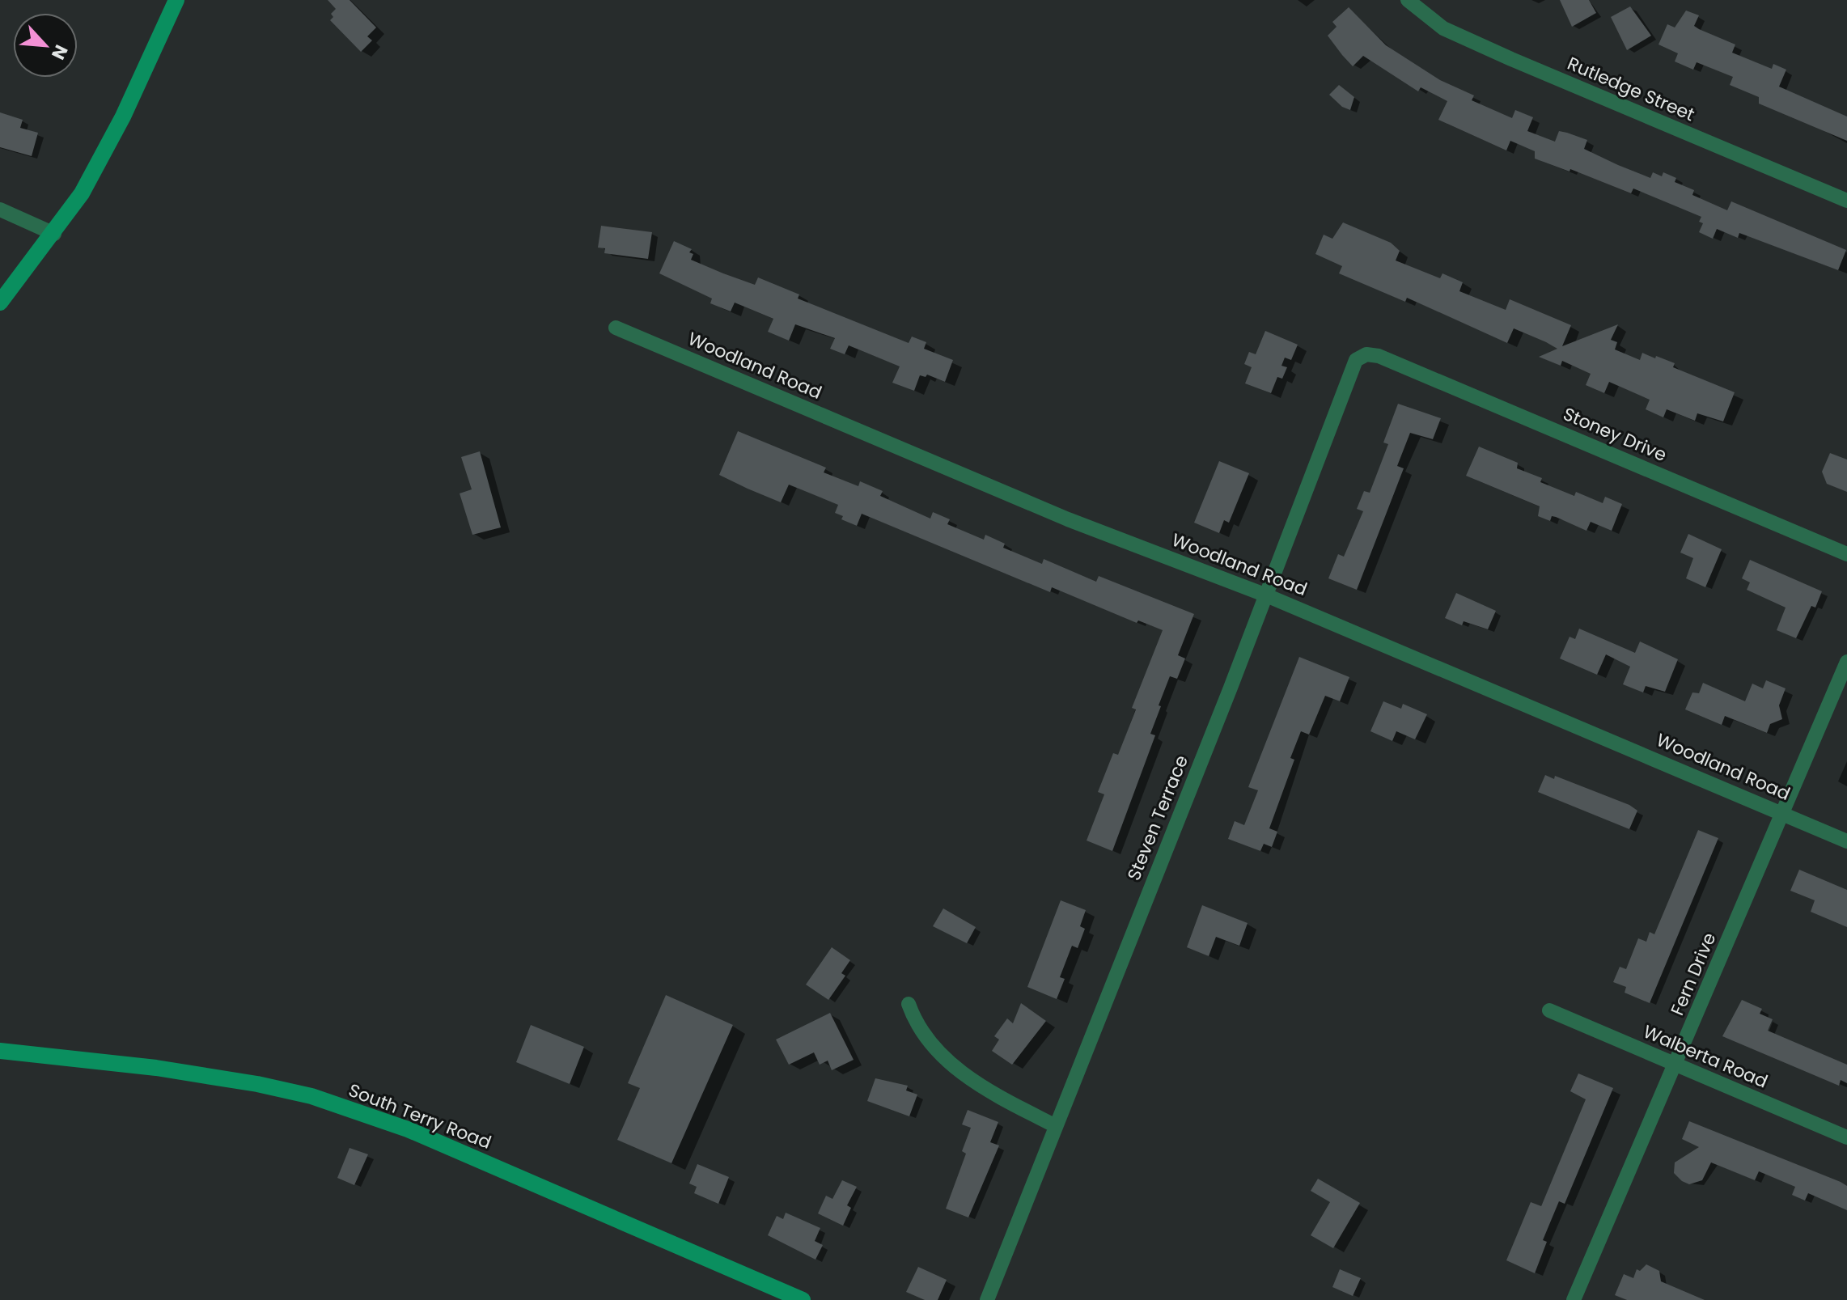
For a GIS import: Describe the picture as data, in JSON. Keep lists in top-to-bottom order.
{
  "streets": {
    "street": [
      "Rutledge Street",
      "Woodland Road",
      "Stoney Drive",
      "Steven Terrace",
      "Fern Drive",
      "Walberta Road",
      "South Terry Road"
    ]
  },
  "crossings": [
    ["Woodland Road", "Steven Terrace"],
    ["Woodland Road", "Fern Drive"],
    ["Stoney Drive", "Steven Terrace"],
    ["Fern Drive", "Walberta Road"]
  ],
  "north": "bottom right"
}
